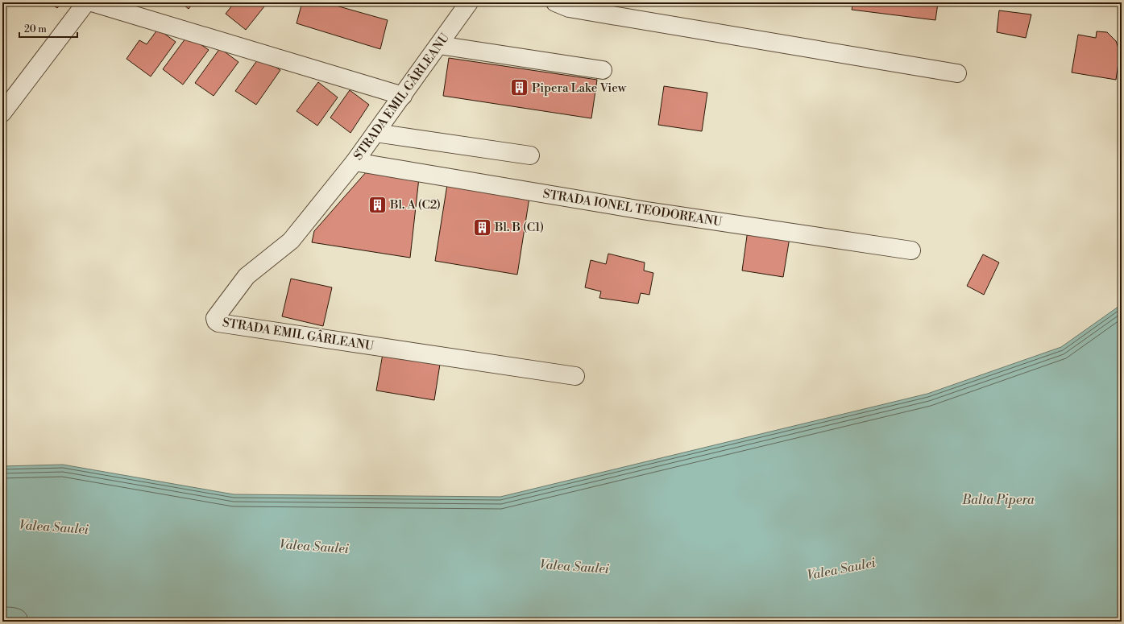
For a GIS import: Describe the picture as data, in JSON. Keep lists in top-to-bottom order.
{
  "streets": {
    "street": ["STRADA EMIL GÂRLEANU", "STRADA IONEL TEODOREANU"]
  },
  "crossings": [
    ["STRADA EMIL GÂRLEANU", "STRADA IONEL TEODOREANU"]
  ],
  "water": ["Balta Pipera", "Valea Saulei"],
  "places": {
    "building": ["Pipera Lake View", "Bl. A (C2)", "Bl. B (C1)"]
  },
  "scale_bar": "20 m"
}
